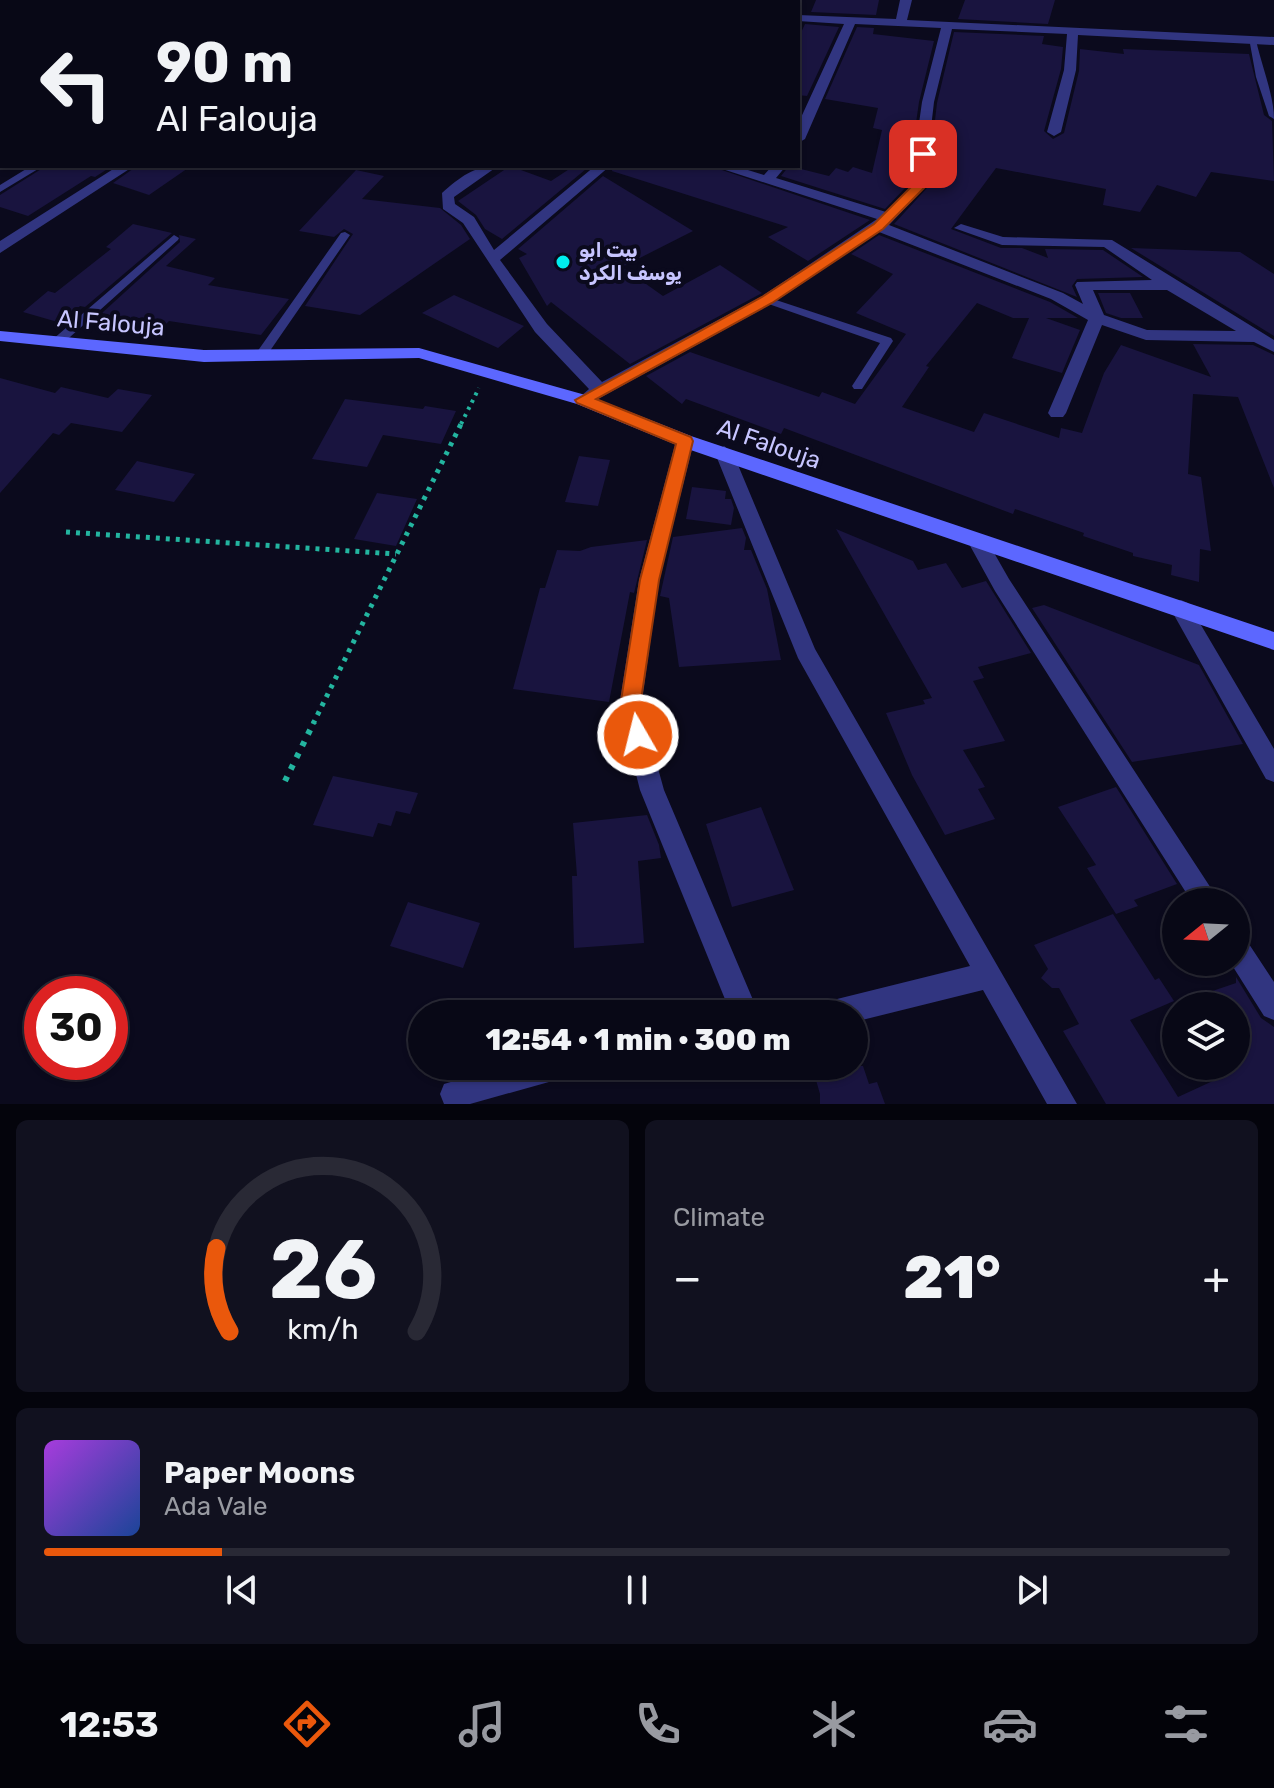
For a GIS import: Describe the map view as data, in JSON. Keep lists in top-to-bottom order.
{
  "streets": {
    "main road": ["Al Falouja"]
  },
  "places": ["بيت ابو يوسف الكرد"],
  "north": "left",
  "page": {
    "turn": ["90 m", "Al Falouja"],
    "limit": "30",
    "trip": "12:54 · 1 min · 300 m",
    "tile": "Climate",
    "heat": ["−", "21°", "+"],
    "song": ["Paper Moons", "Ada Vale"],
    "tabs": "12:53",
    "gauge": ["26", "km/h"]
  }
}
